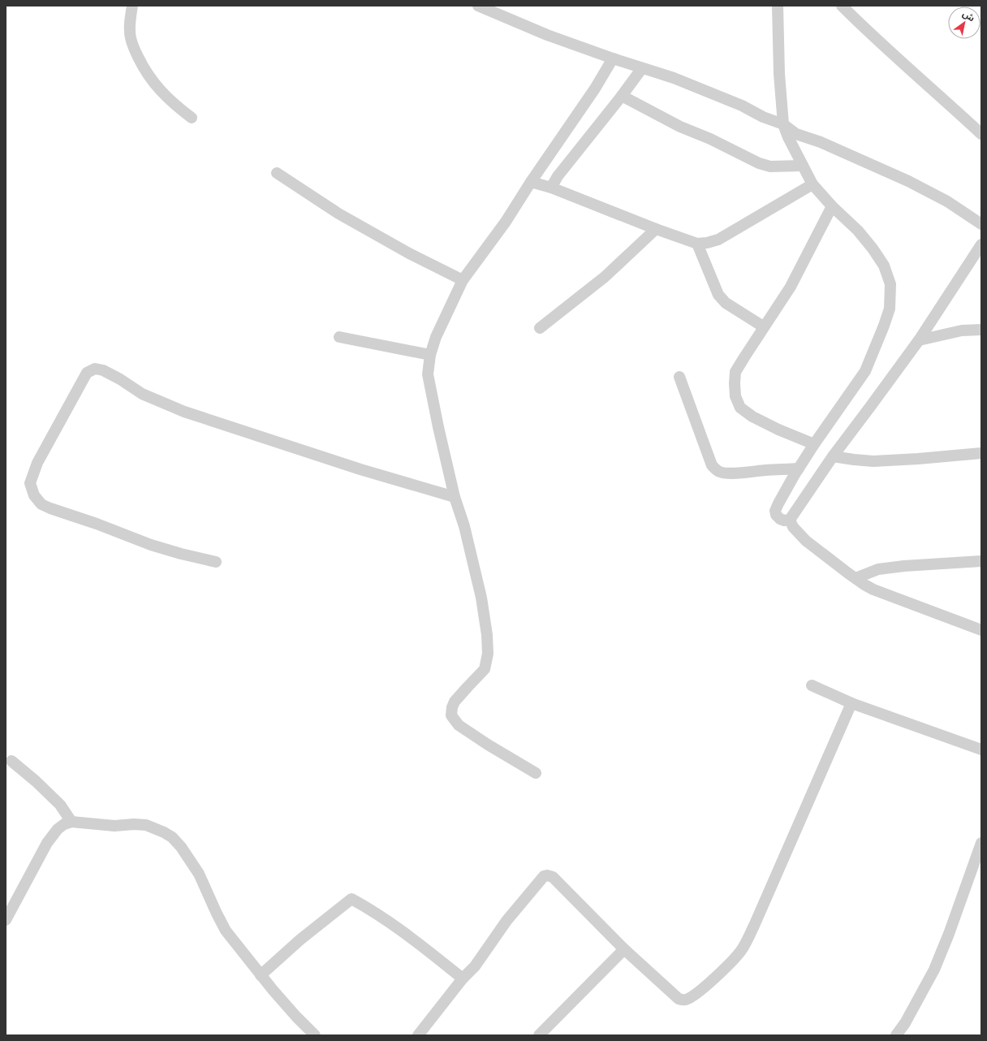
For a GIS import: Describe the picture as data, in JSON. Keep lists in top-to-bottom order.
{
  "north": "top right"
}
